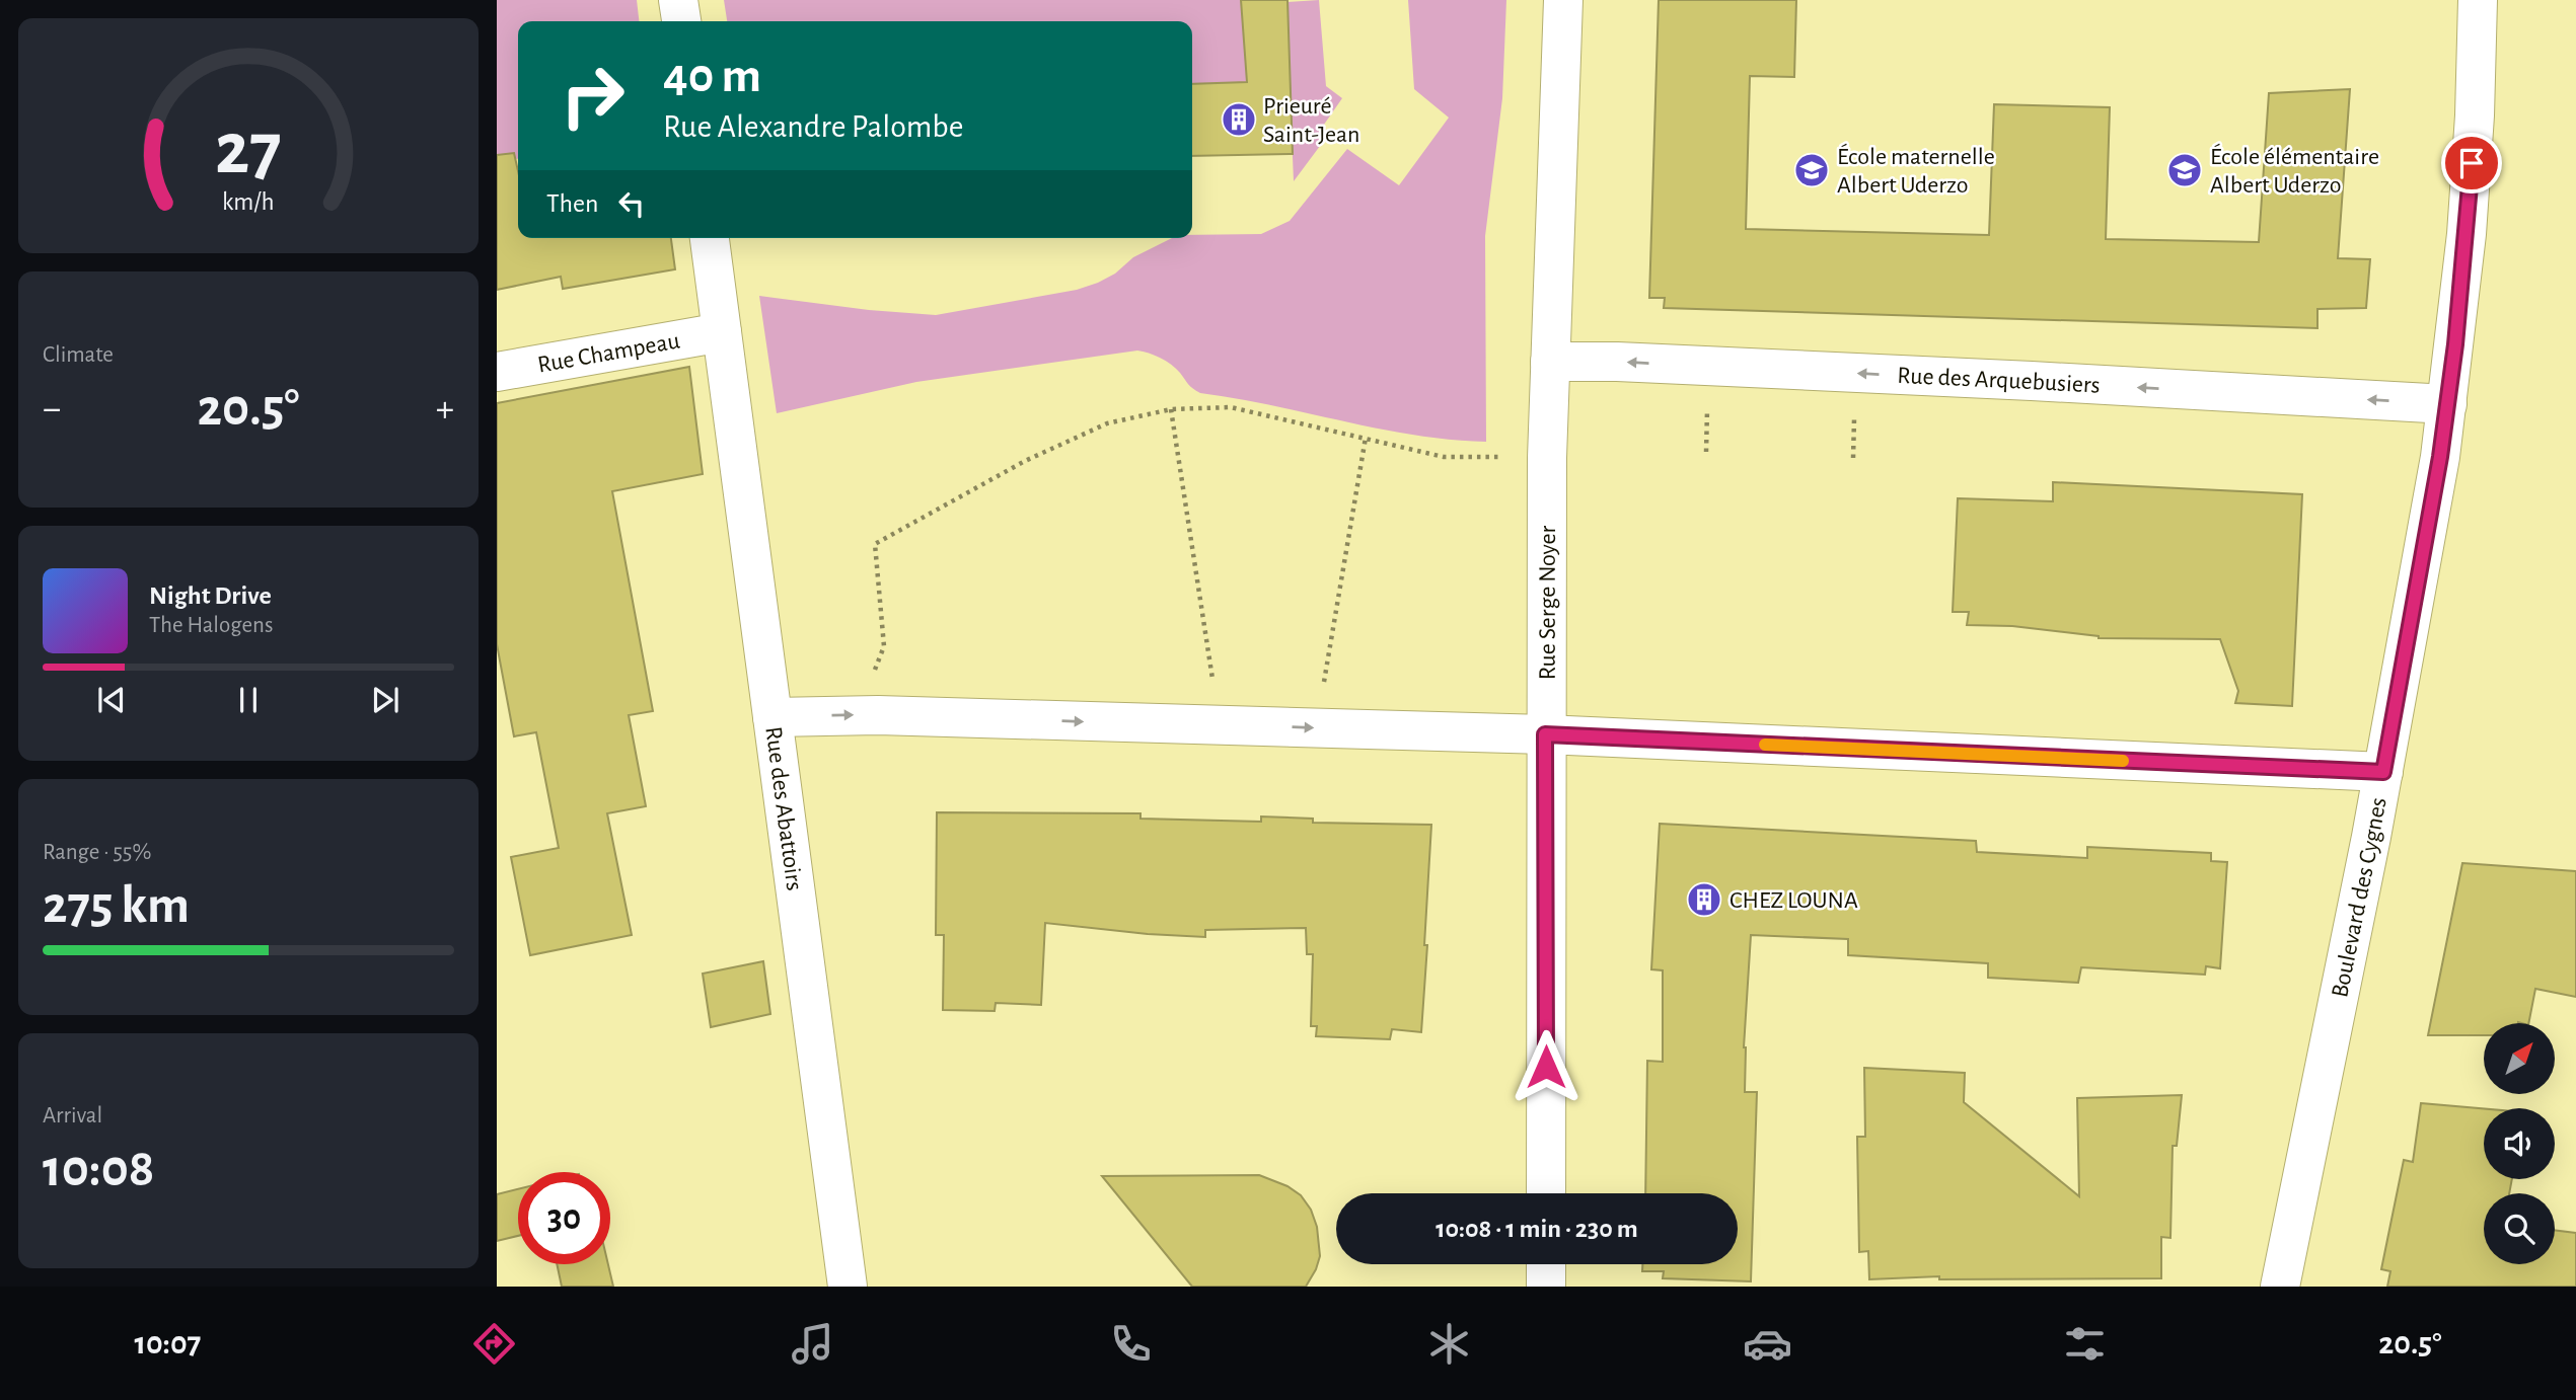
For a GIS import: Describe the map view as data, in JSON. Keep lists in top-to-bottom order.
{
  "streets": {
    "street": [
      "Rue Champeau",
      "Rue des Arquebusiers",
      "Rue Serge Noyer",
      "Rue des Abattoirs",
      "Boulevard des Cygnes"
    ]
  },
  "crossings": [
    ["Rue Champeau", "Rue des Abattoirs"],
    ["Rue des Arquebusiers", "Rue Serge Noyer"],
    ["Rue des Arquebusiers", "Boulevard des Cygnes"]
  ],
  "one_way": ["Rue des Arquebusiers"],
  "places": {
    "building": ["Prieuré Saint-Jean", "CHEZ LOUNA"],
    "school or university": ["École maternelle Albert Uderzo", "École élémentaire Albert Uderzo"]
  },
  "north": "top right",
  "page": {
    "turn": ["40 m", "Rue Alexandre Palombe"],
    "then": "Then",
    "tile": [
      "Climate",
      ["Range · 55%", "275 km"],
      ["Arrival", "10:08"]
    ],
    "heat": ["−", "20.5°", "+"],
    "song": ["Night Drive", "The Halogens"],
    "limit": "30",
    "trip": "10:08 · 1 min · 230 m",
    "tabs": ["10:07", "20.5°"],
    "gauge": ["27", "km/h"]
  }
}
